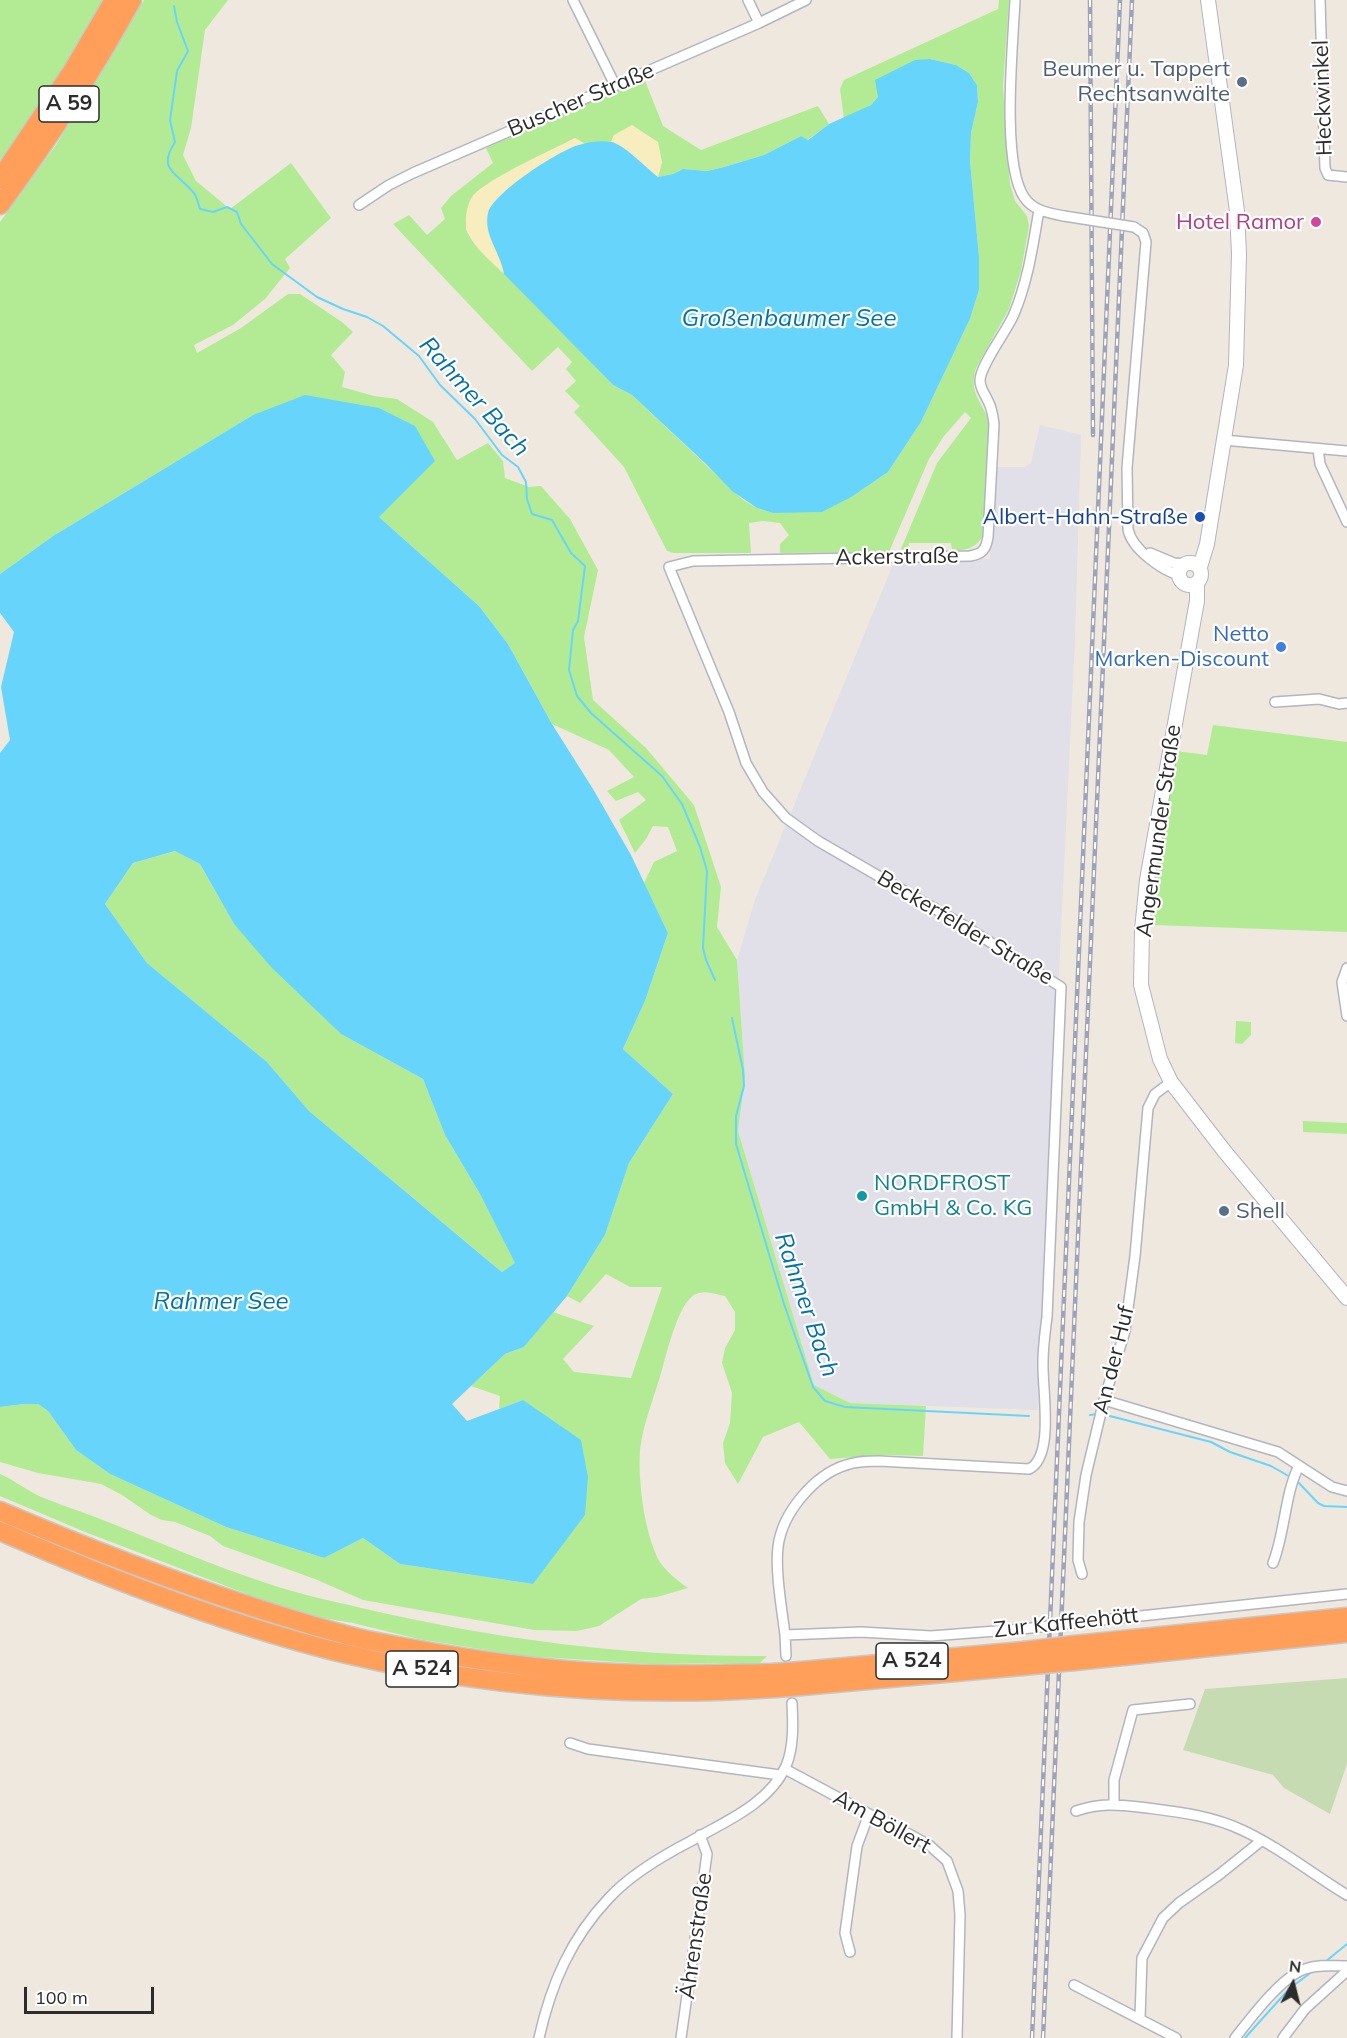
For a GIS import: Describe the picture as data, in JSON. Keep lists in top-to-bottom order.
{
  "streets": {
    "highway": ["A 59", "A 524"],
    "main road": ["Angermunder Straße"],
    "street": [
      "Heckwinkel",
      "Buscher Straße",
      "Ackerstraße",
      "Beckerfelder Straße",
      "An der Huf",
      "Zur Kaffeehött",
      "Am Böllert",
      "Ährenstraße"
    ]
  },
  "crossings": [
    ["Ackerstraße", "Beckerfelder Straße"],
    ["Angermunder Straße", "An der Huf"],
    ["Beckerfelder Straße", "Zur Kaffeehött"]
  ],
  "water": ["Großenbaumer See", "Rahmer Bach", "Rahmer See"],
  "places": [
    "Beumer u. Tappert Rechtsanwälte",
    "Hotel Ramor",
    "Albert-Hahn-Straße",
    "Netto Marken-Discount",
    "NORDFROST GmbH & Co. KG",
    "Shell"
  ],
  "scale_bar": "100 m",
  "north": "top"
}
